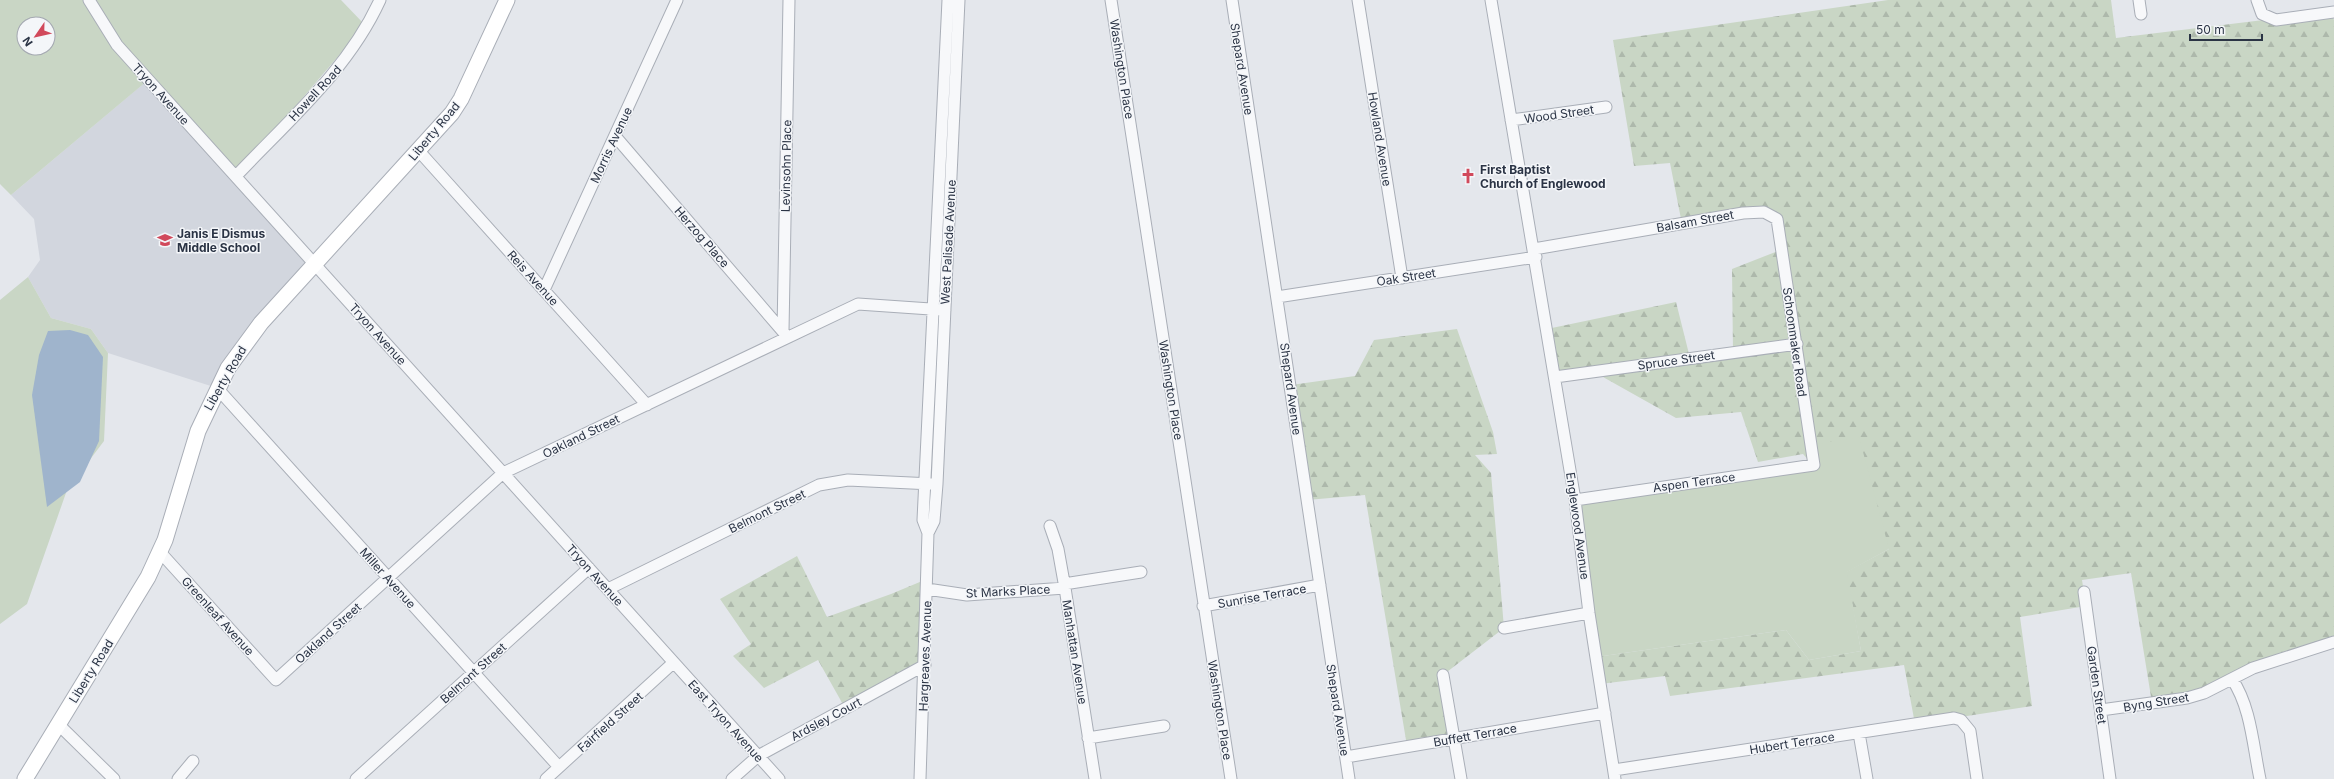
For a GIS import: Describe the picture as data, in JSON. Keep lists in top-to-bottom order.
{
  "streets": {
    "main road": ["Liberty Road"],
    "street": [
      "Washington Place",
      "Shepard Avenue",
      "Howell Road",
      "Tryon Avenue",
      "Wood Street",
      "Howland Avenue",
      "Morris Avenue",
      "Levinsohn Place",
      "Balsam Street",
      "Herzog Place",
      "West Palisade Avenue",
      "Oak Street",
      "Reis Avenue",
      "Schoonmaker Road",
      "Spruce Street",
      "Oakland Street",
      "Aspen Terrace",
      "Belmont Street",
      "Englewood Avenue",
      "Miller Avenue",
      "St Marks Place",
      "Sunrise Terrace",
      "Greenleaf Avenue",
      "Manhattan Avenue",
      "Hargreaves Avenue",
      "Garden Street",
      "Byng Street",
      "Ardsley Court",
      "East Tryon Avenue",
      "Fairfield Street",
      "Buffett Terrace",
      "Hubert Terrace"
    ]
  },
  "crossings": [
    ["Washington Place", "Sunrise Terrace"],
    ["Shepard Avenue", "Oak Street"],
    ["Shepard Avenue", "Sunrise Terrace"],
    ["Shepard Avenue", "Buffett Terrace"],
    ["Howell Road", "Tryon Avenue"],
    ["Tryon Avenue", "Liberty Road"],
    ["Tryon Avenue", "Oakland Street"],
    ["Tryon Avenue", "Belmont Street"],
    ["Tryon Avenue", "East Tryon Avenue"],
    ["Tryon Avenue", "Fairfield Street"],
    ["Wood Street", "Englewood Avenue"],
    ["Liberty Road", "Reis Avenue"],
    ["Liberty Road", "Miller Avenue"],
    ["Liberty Road", "Greenleaf Avenue"],
    ["Howland Avenue", "Oak Street"],
    ["Morris Avenue", "Herzog Place"],
    ["Morris Avenue", "Reis Avenue"],
    ["Levinsohn Place", "Herzog Place"],
    ["Levinsohn Place", "Oakland Street"],
    ["Balsam Street", "Oak Street"],
    ["Balsam Street", "Schoonmaker Road"],
    ["Herzog Place", "Oakland Street"],
    ["West Palisade Avenue", "Oakland Street"],
    ["West Palisade Avenue", "Belmont Street"],
    ["West Palisade Avenue", "Hargreaves Avenue"],
    ["Oak Street", "Englewood Avenue"],
    ["Reis Avenue", "Oakland Street"],
    ["Schoonmaker Road", "Spruce Street"],
    ["Schoonmaker Road", "Aspen Terrace"],
    ["Spruce Street", "Englewood Avenue"],
    ["Oakland Street", "Miller Avenue"],
    ["Oakland Street", "Greenleaf Avenue"],
    ["Aspen Terrace", "Englewood Avenue"],
    ["Belmont Street", "Miller Avenue"],
    ["Belmont Street", "Hargreaves Avenue"],
    ["Englewood Avenue", "Buffett Terrace"],
    ["Englewood Avenue", "Hubert Terrace"],
    ["Miller Avenue", "Fairfield Street"],
    ["St Marks Place", "Manhattan Avenue"],
    ["St Marks Place", "Hargreaves Avenue"],
    ["Hargreaves Avenue", "Ardsley Court"],
    ["Garden Street", "Byng Street"],
    ["Ardsley Court", "East Tryon Avenue"],
    ["East Tryon Avenue", "Fairfield Street"]
  ],
  "places": {
    "church": ["First Baptist Church of Englewood"],
    "school or university": ["Janis E Dismus Middle School"]
  },
  "scale_bar": "50 m",
  "north": "bottom left"
}
